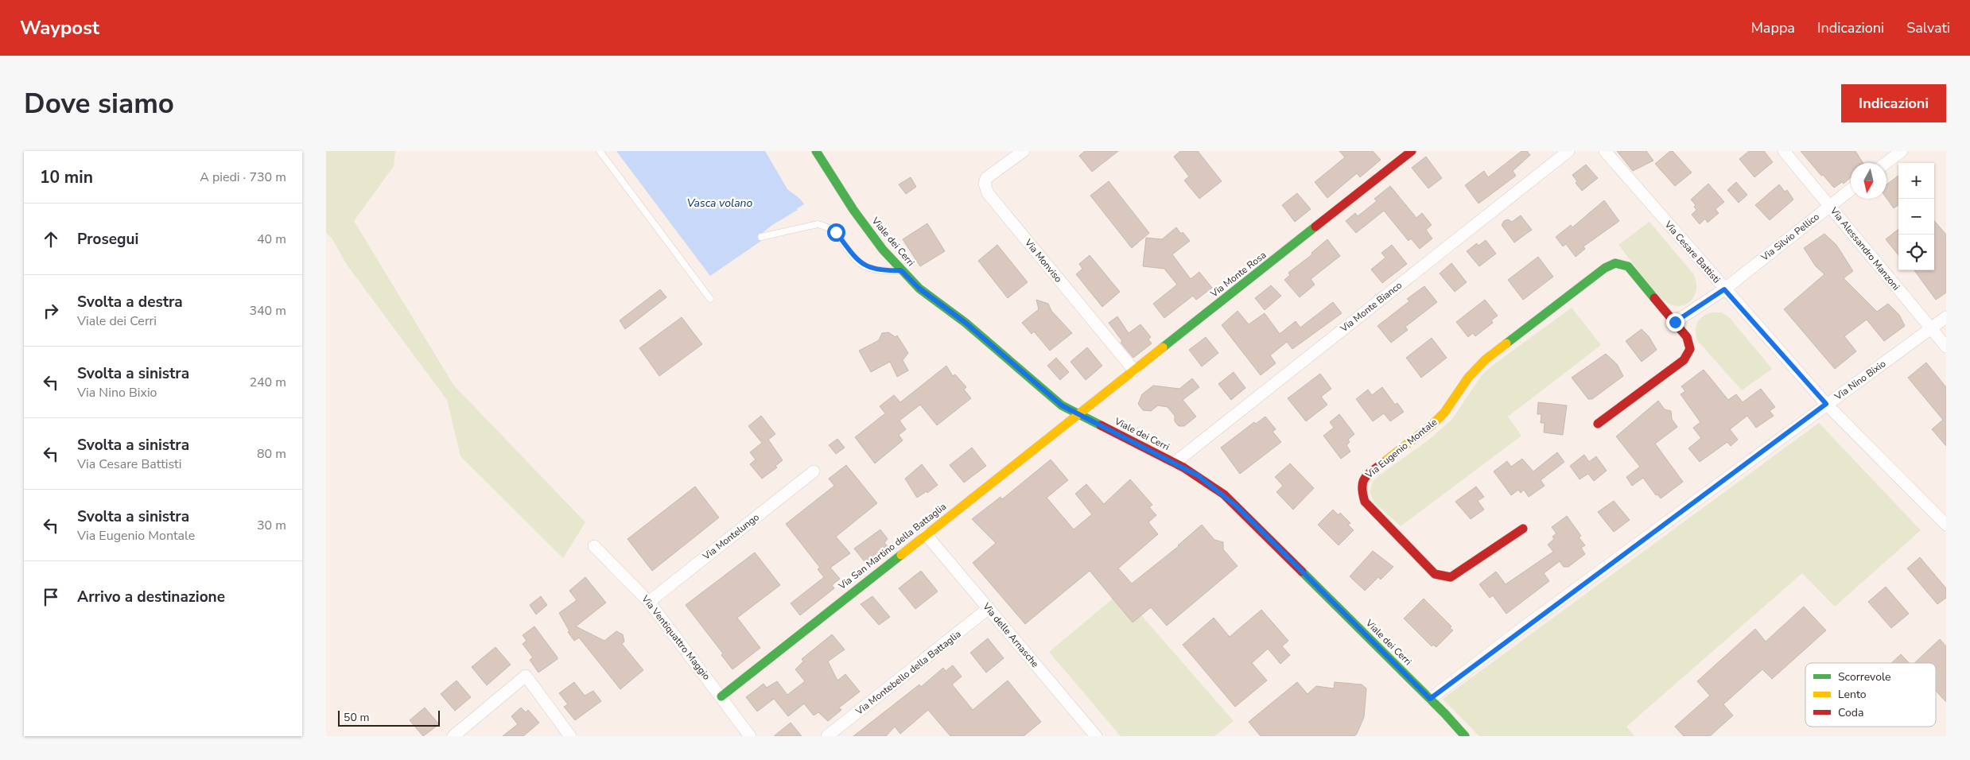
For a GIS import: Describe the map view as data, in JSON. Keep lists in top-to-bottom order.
{
  "streets": {
    "street": [
      "Via Silvio Pellico",
      "Viale dei Cerri",
      "Via Alessandro Manzoni",
      "Via Cesare Battisti",
      "Via Monviso",
      "Via Monte Rosa",
      "Via Monte Bianco",
      "Via Nino Bixio",
      "Via Eugenio Montale",
      "Via Montelungo",
      "Via San Martino della Battaglia",
      "Via delle Arnasche",
      "Via Ventiquattro Maggio",
      "Via Montebello della Battaglia"
    ]
  },
  "crossings": [
    ["Via Silvio Pellico", "Via Alessandro Manzoni"],
    ["Via Silvio Pellico", "Via Cesare Battisti"],
    ["Viale dei Cerri", "Via Monte Rosa"],
    ["Viale dei Cerri", "Via Monte Bianco"],
    ["Viale dei Cerri", "Via Nino Bixio"],
    ["Viale dei Cerri", "Via San Martino della Battaglia"],
    ["Via Alessandro Manzoni", "Via Nino Bixio"],
    ["Via Cesare Battisti", "Via Nino Bixio"],
    ["Via Monviso", "Via Monte Rosa"],
    ["Via Monte Rosa", "Via San Martino della Battaglia"],
    ["Via Montelungo", "Via Ventiquattro Maggio"],
    ["Via San Martino della Battaglia", "Via delle Arnasche"],
    ["Via San Martino della Battaglia", "Via Ventiquattro Maggio"],
    ["Via delle Arnasche", "Via Montebello della Battaglia"]
  ],
  "water": ["Vasca volano"],
  "legend": ["Scorrevole", "Lento", "Coda"],
  "scale_bar": "50 m",
  "north": "bottom",
  "page": {
    "header": "Waypost",
    "nav": ["Mappa", "Indicazioni", "Salvati"],
    "buttons": "Indicazioni",
    "title": "Dove siamo",
    "heading": ["10 min", "A piedi · 730 m"],
    "map_buttons": ["+", "−"],
    "list": [
      ["Prosegui", "40 m"],
      ["Svolta a destra", "Viale dei Cerri", "340 m"],
      ["Svolta a sinistra", "Via Nino Bixio", "240 m"],
      ["Svolta a sinistra", "Via Cesare Battisti", "80 m"],
      ["Svolta a sinistra", "Via Eugenio Montale", "30 m"],
      "Arrivo a destinazione"
    ],
    "scale": "50 m"
  }
}
